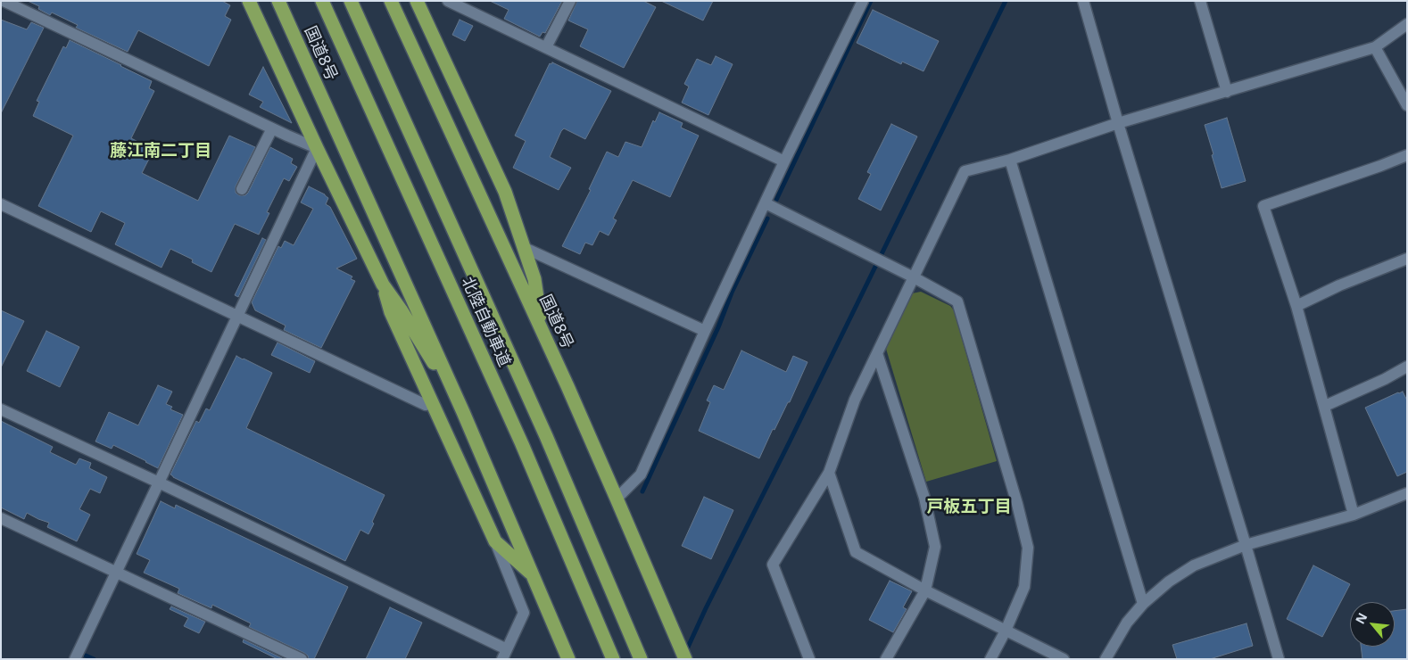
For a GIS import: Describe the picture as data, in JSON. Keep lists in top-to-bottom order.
{
  "streets": {
    "highway": ["国道8号", "北陸自動車道"]
  },
  "districts": ["藤江南二丁目", "戸板五丁目"],
  "north": "top left"
}
